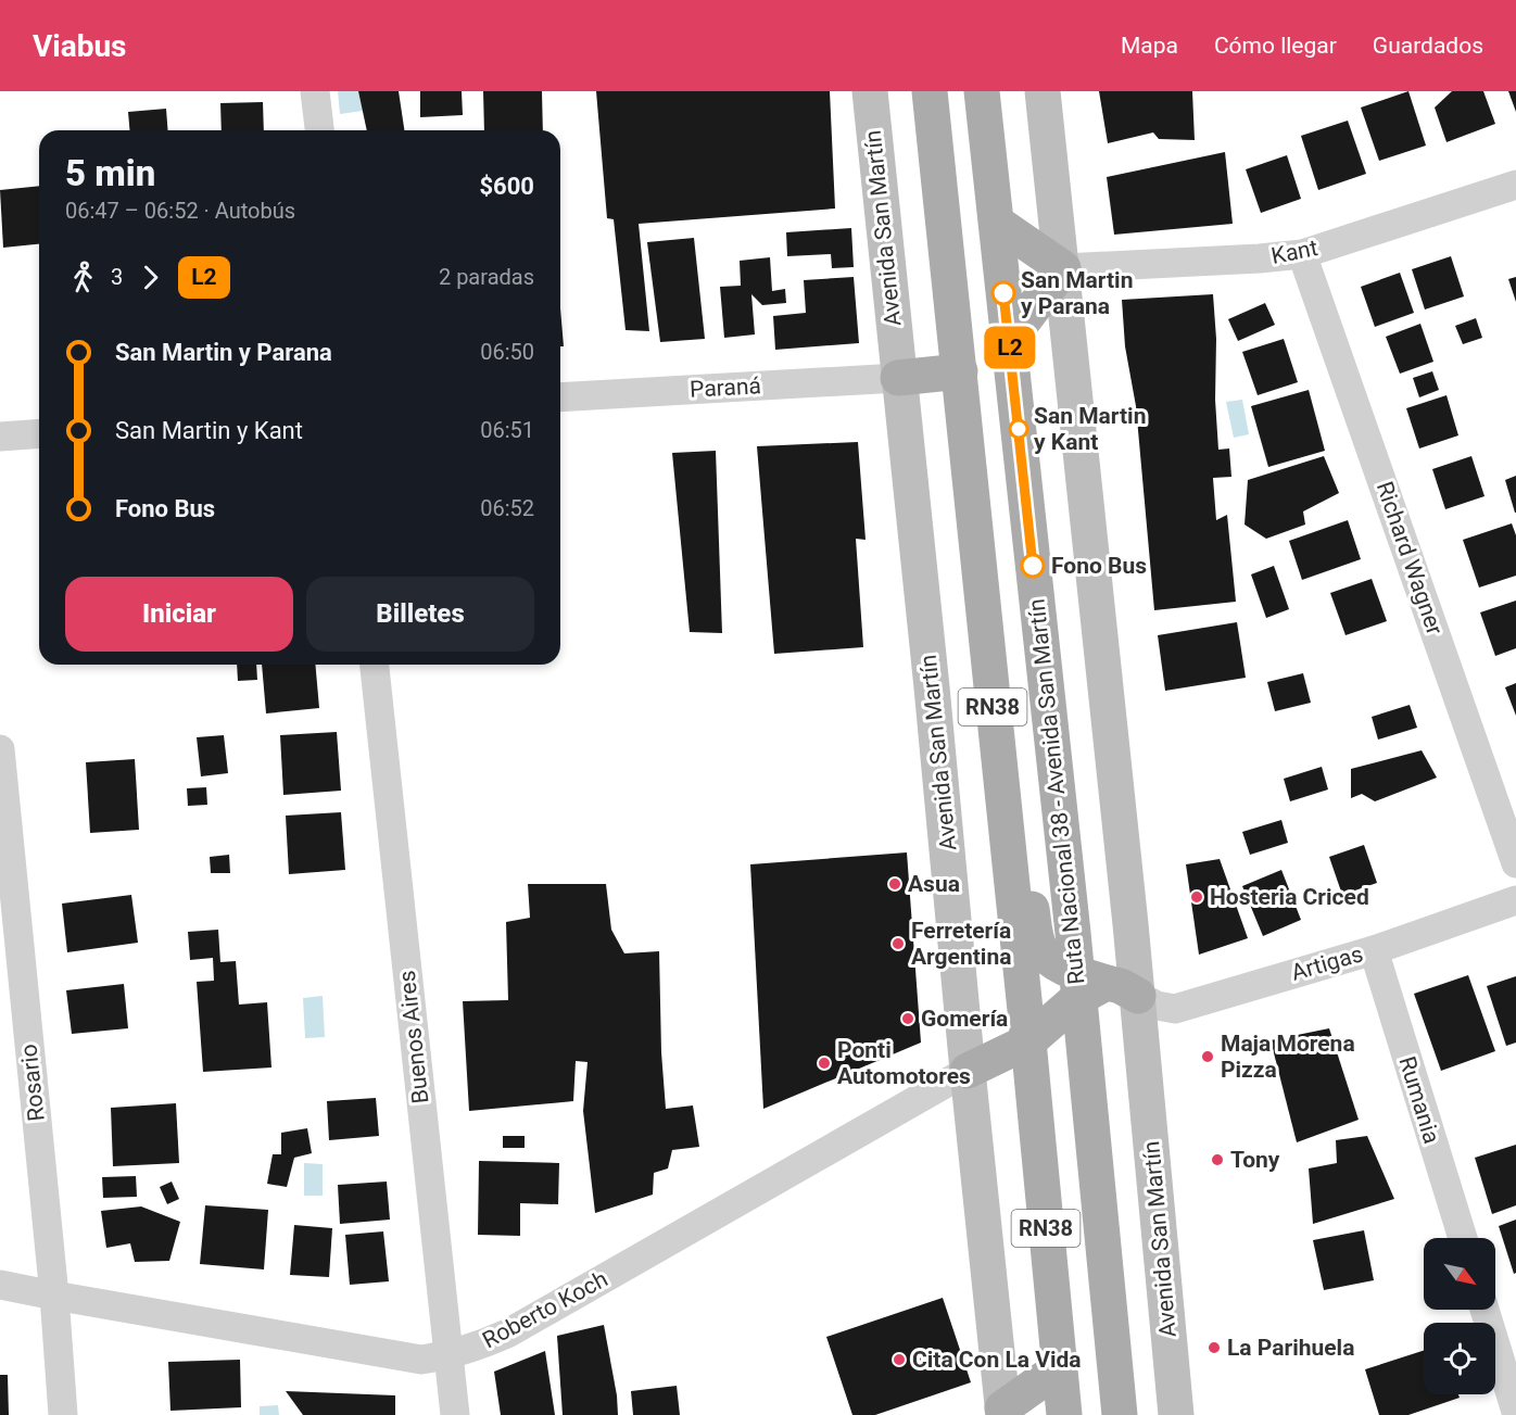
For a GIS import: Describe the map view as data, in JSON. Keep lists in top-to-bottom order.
{
  "streets": {
    "main road": ["Avenida San Martín", "RN38", "Ruta Nacional 38 - Avenida San Martín"],
    "street": [
      "Kant",
      "Paraná",
      "Richard Wagner",
      "Artigas",
      "Buenos Aires",
      "Rosario",
      "Rumania",
      "Roberto Koch"
    ]
  },
  "crossings": [
    ["Avenida San Martín", "Kant"],
    ["Avenida San Martín", "Paraná"],
    ["Avenida San Martín", "Ruta Nacional 38 - Avenida San Martín"],
    ["Avenida San Martín", "Artigas"],
    ["Avenida San Martín", "Roberto Koch"],
    ["Kant", "Richard Wagner"],
    ["Ruta Nacional 38 - Avenida San Martín", "Artigas"],
    ["Artigas", "Rumania"],
    ["Buenos Aires", "Roberto Koch"],
    ["Rosario", "Roberto Koch"]
  ],
  "places": [
    "San Martin y Parana",
    "San Martin y Kant",
    "Fono Bus",
    "Asua",
    "Hosteria Criced",
    "Ferretería Argentina",
    "Gomería",
    "Maja Morena Pizza",
    "Ponti Automotores",
    "Tony",
    "La Parihuela",
    "Cita Con La Vida"
  ],
  "lines": ["bus line L2"],
  "north": "bottom right",
  "page": {
    "header": "Viabus",
    "nav": ["Mapa", "Cómo llegar", "Guardados"],
    "on_map": "L2",
    "heading": ["5 min", "06:47 – 06:52 · Autobús", "$600"],
    "legs": ["3", "L2", "2 paradas"],
    "list": [
      {
        "name": "San Martin y Parana",
        "value": "06:50"
      },
      {
        "name": "San Martin y Kant",
        "value": "06:51"
      },
      {
        "name": "Fono Bus",
        "value": "06:52"
      }
    ],
    "buttons": ["Iniciar", "Billetes"]
  }
}
